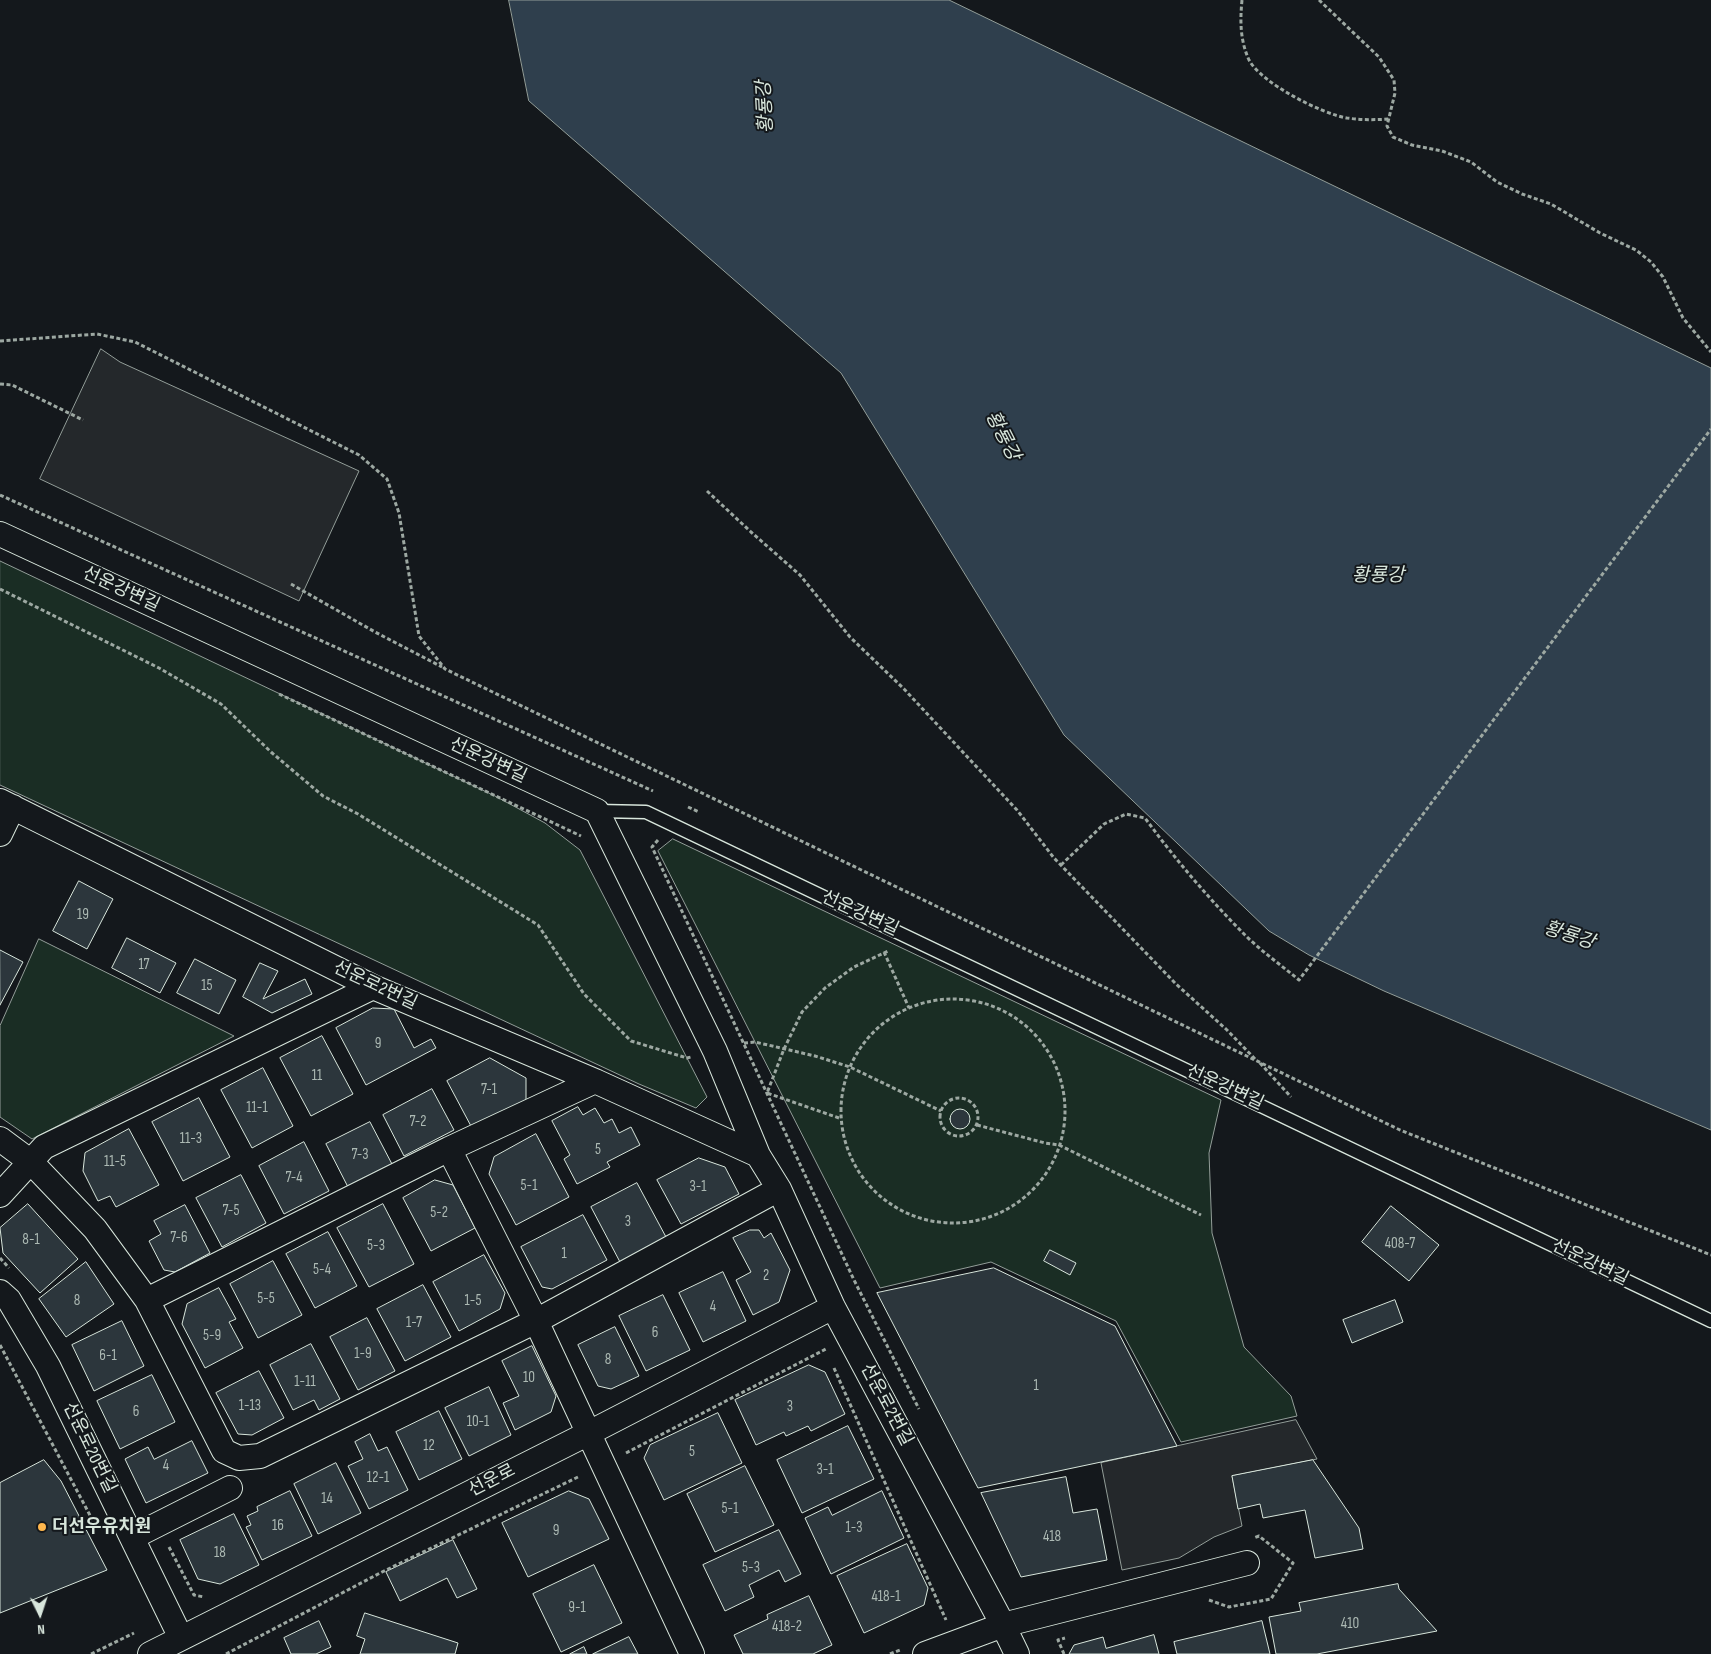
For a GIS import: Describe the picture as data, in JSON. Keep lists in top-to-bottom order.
{
  "streets": {
    "street": [
      "선운강변길",
      "선운로2번길",
      "선운로20번길",
      "선운로"
    ]
  },
  "crossings": [
    ["선운강변길", "선운로2번길"],
    ["선운로2번길", "선운로"],
    ["선운로20번길", "선운로"]
  ],
  "water": ["황룡강"],
  "places": ["더선우유치원"],
  "house_numbers": [
    "19",
    "17",
    "15",
    "9",
    "11",
    "7-1",
    "11-1",
    "7-2",
    "11-3",
    "5",
    "7-3",
    "11-5",
    "7-4",
    "5-1",
    "3-1",
    "7-5",
    "5-2",
    "3",
    "7-6",
    "8-1",
    "408-7",
    "5-3",
    "1",
    "5-4",
    "2",
    "5-5",
    "8",
    "1-5",
    "4",
    "1-7",
    "6",
    "5-9",
    "1-9",
    "6-1",
    "8",
    "10",
    "1-11",
    "1",
    "1-13",
    "3",
    "6",
    "10-1",
    "12",
    "5",
    "4",
    "3-1",
    "12-1",
    "14",
    "5-1",
    "16",
    "1-3",
    "9",
    "418",
    "18",
    "5-3",
    "418-1",
    "9-1",
    "410",
    "418-2"
  ],
  "north": "bottom"
}
